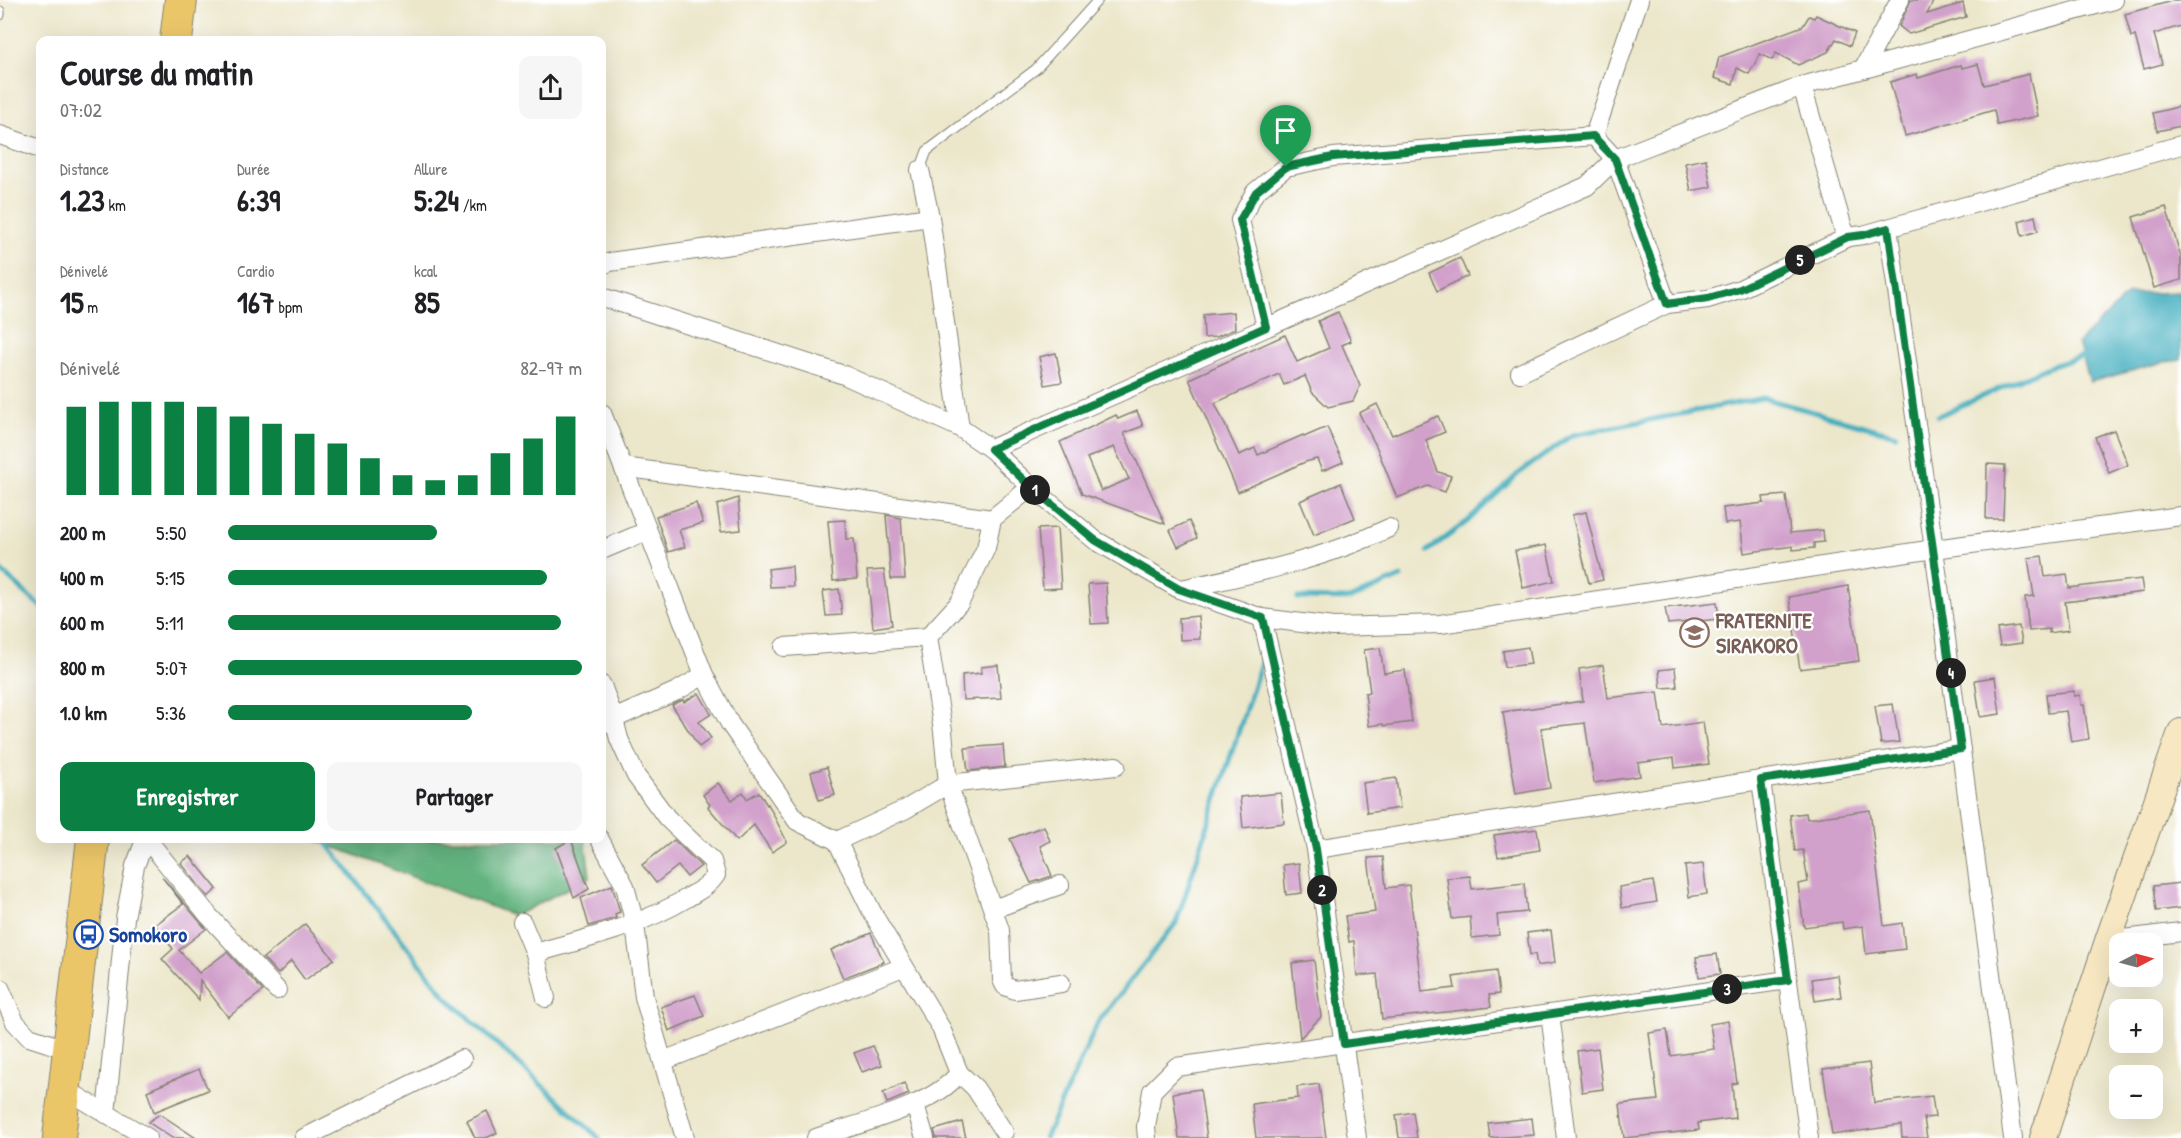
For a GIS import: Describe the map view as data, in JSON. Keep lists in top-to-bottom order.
{
  "places": {
    "school or university": ["FRATERNITE SIRAKORO"],
    "bus stop": ["Somokoro"]
  },
  "north": "right",
  "page": {
    "heading": ["Course du matin", "07:02"],
    "stats": [
      ["Distance", "1.23 km"],
      ["Durée", "6:39"],
      ["Allure", "5:24 /km"],
      ["Dénivelé", "15 m"],
      ["Cardio", "167 bpm"],
      ["kcal", "85"]
    ],
    "pins": [
      "5",
      "1",
      "4",
      "2",
      "3"
    ],
    "chart": ["Dénivelé", "82–97 m"],
    "list": [
      {
        "name": "200 m",
        "note": "5:50"
      },
      {
        "name": "400 m",
        "note": "5:15"
      },
      {
        "name": "600 m",
        "note": "5:11"
      },
      {
        "name": "800 m",
        "note": "5:07"
      },
      {
        "name": "1.0 km",
        "note": "5:36"
      }
    ],
    "buttons": ["Enregistrer", "Partager"],
    "map_buttons": ["+", "−"]
  }
}
